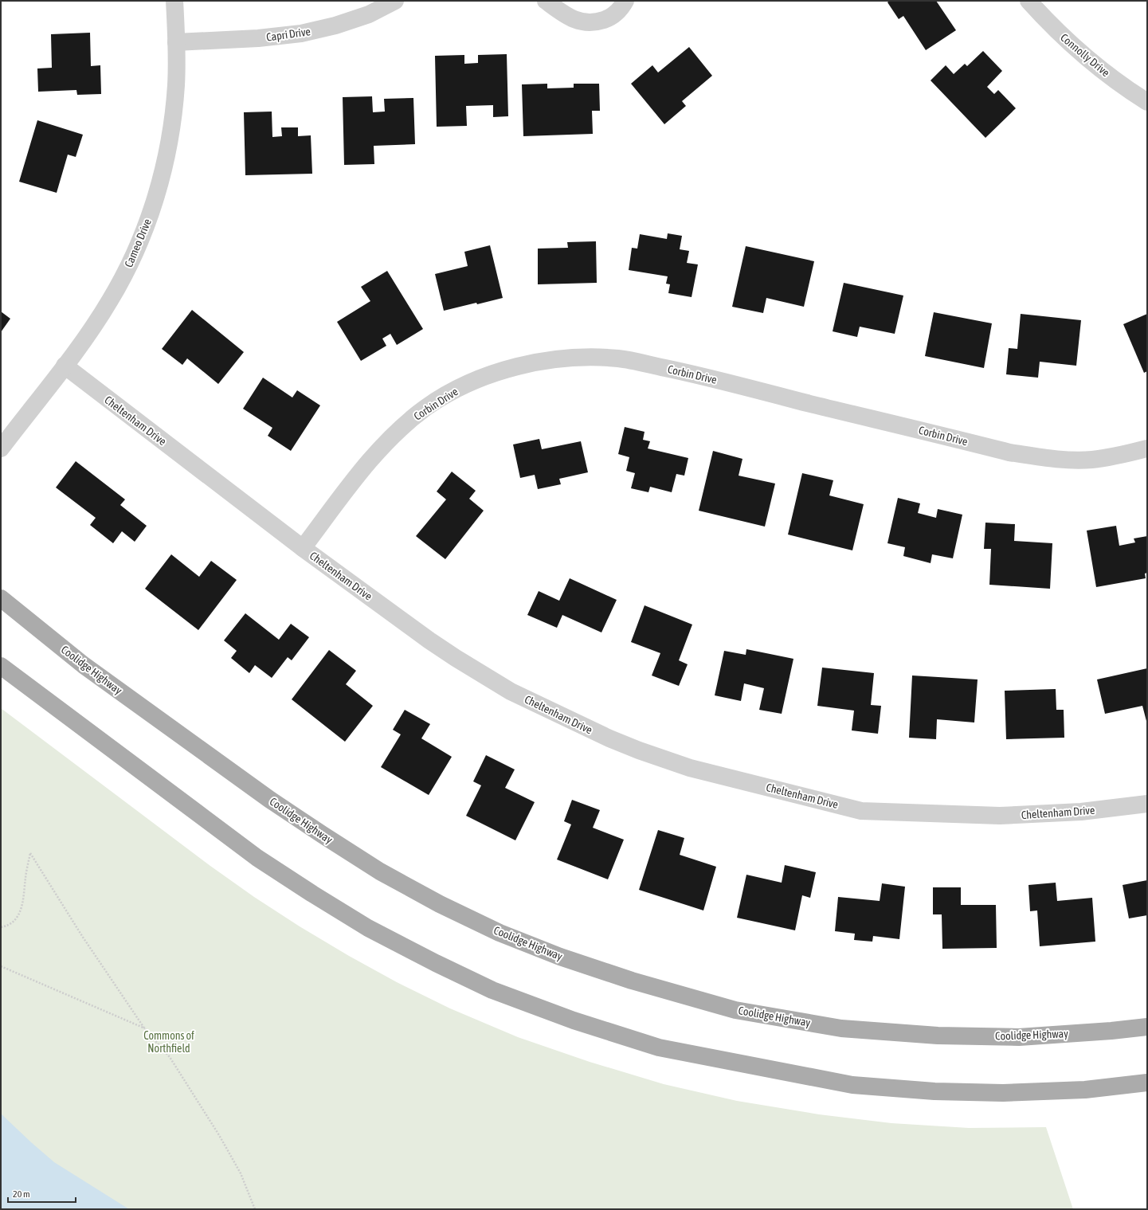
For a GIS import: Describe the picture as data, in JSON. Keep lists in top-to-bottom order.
{
  "streets": {
    "main road": ["Coolidge Highway"],
    "street": [
      "Capri Drive",
      "Connolly Drive",
      "Cameo Drive",
      "Corbin Drive",
      "Cheltenham Drive"
    ]
  },
  "crossings": [
    ["Capri Drive", "Cameo Drive"],
    ["Cameo Drive", "Cheltenham Drive"],
    ["Corbin Drive", "Cheltenham Drive"]
  ],
  "parks": ["Commons of Northfield"],
  "scale_bar": "20 m"
}
